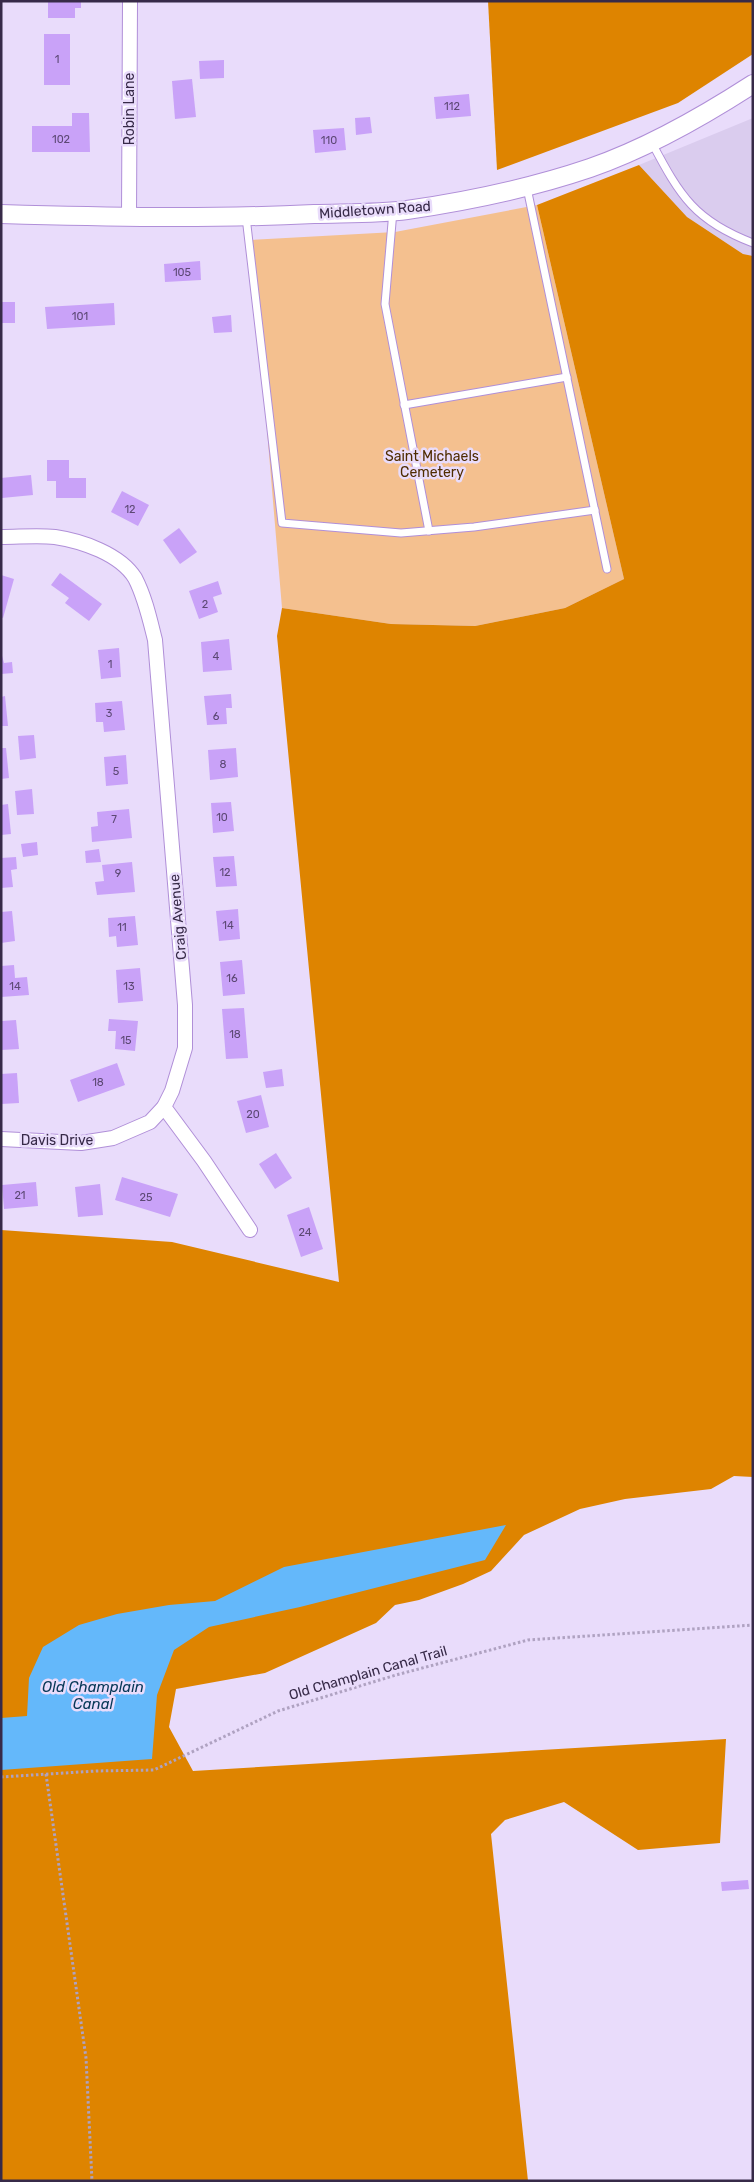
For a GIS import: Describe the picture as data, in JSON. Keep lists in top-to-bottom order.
{
  "streets": {
    "street": [
      "Robin Lane",
      "Middletown Road",
      "Craig Avenue",
      "Davis Drive"
    ],
    "path": ["Old Champlain Canal Trail"]
  },
  "crossings": [
    ["Robin Lane", "Middletown Road"],
    ["Craig Avenue", "Davis Drive"]
  ],
  "water": ["Old Champlain Canal"],
  "parks": ["Saint Michaels Cemetery"],
  "house_numbers": [
    "1",
    "112",
    "102",
    "110",
    "105",
    "101",
    "12",
    "2",
    "4",
    "1",
    "3",
    "6",
    "8",
    "5",
    "10",
    "7",
    "12",
    "9",
    "14",
    "11",
    "16",
    "14",
    "13",
    "18",
    "15",
    "18",
    "20",
    "21",
    "25",
    "24"
  ]
}
